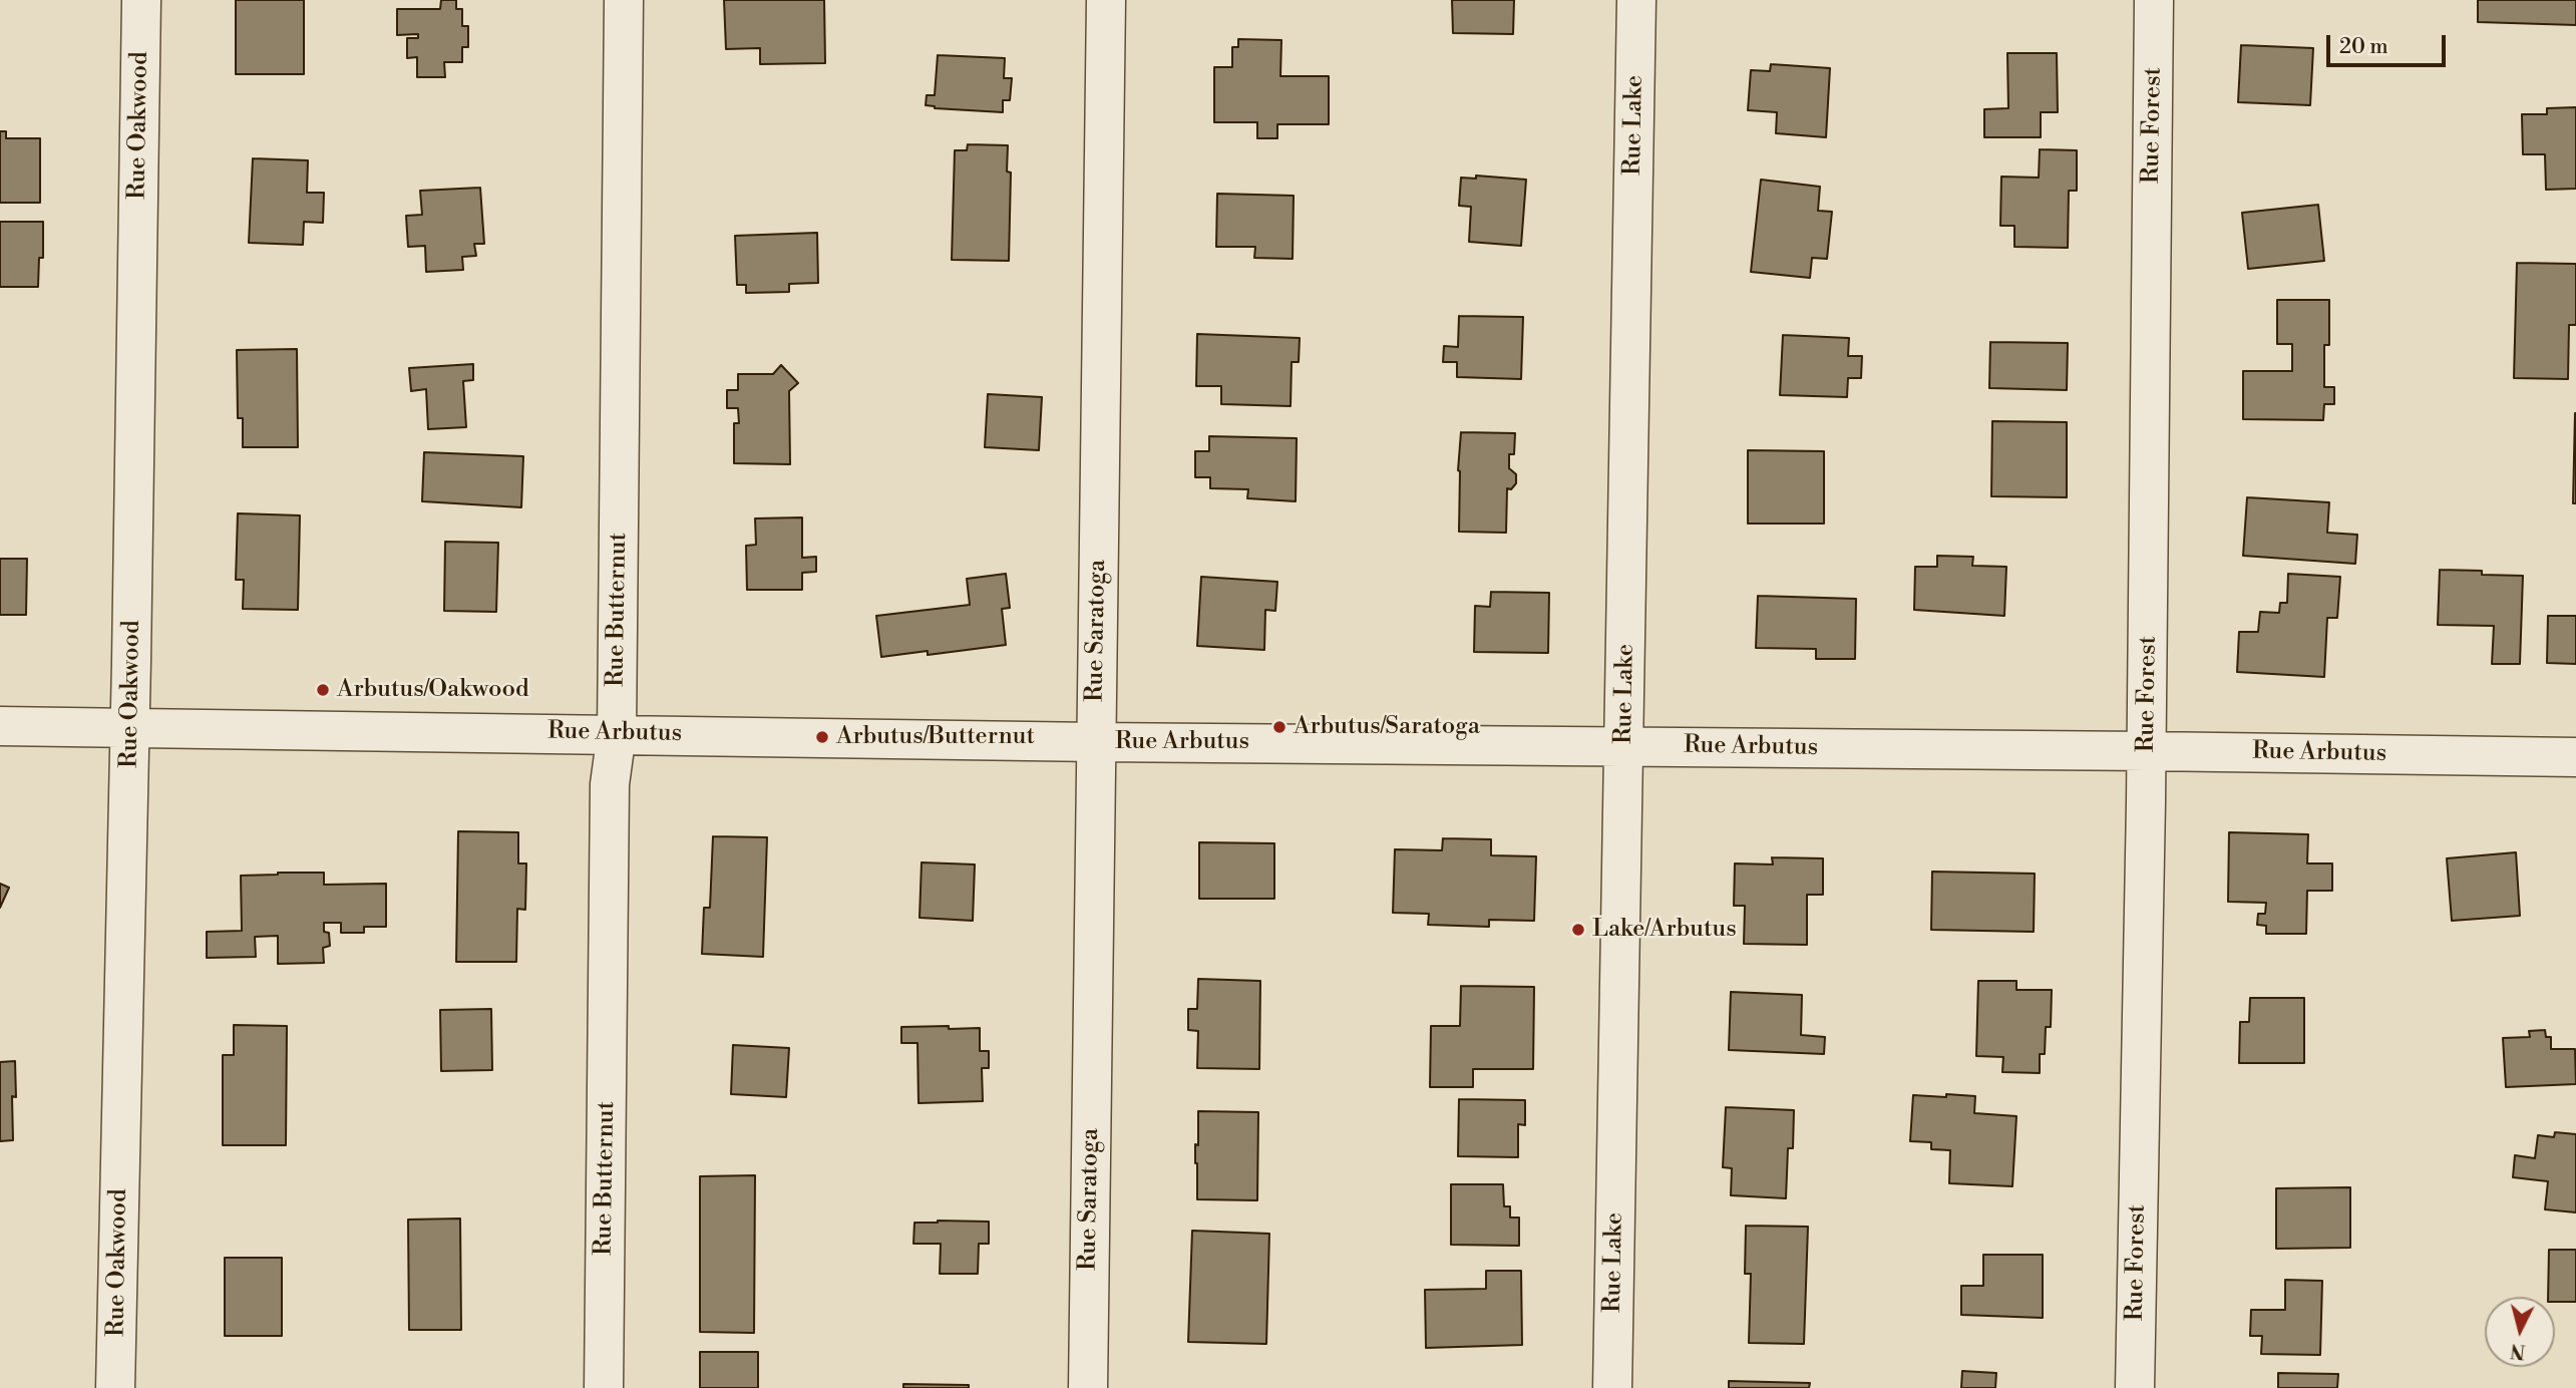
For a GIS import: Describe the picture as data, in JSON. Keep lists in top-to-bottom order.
{
  "streets": {
    "street": [
      "Rue Oakwood",
      "Rue Lake",
      "Rue Forest",
      "Rue Butternut",
      "Rue Saratoga",
      "Rue Arbutus"
    ]
  },
  "crossings": [
    ["Rue Oakwood", "Rue Arbutus"],
    ["Rue Lake", "Rue Arbutus"],
    ["Rue Forest", "Rue Arbutus"],
    ["Rue Butternut", "Rue Arbutus"],
    ["Rue Saratoga", "Rue Arbutus"]
  ],
  "places": [
    "Arbutus/Oakwood",
    "Arbutus/Saratoga",
    "Arbutus/Butternut",
    "Lake/Arbutus"
  ],
  "scale_bar": "20 m",
  "north": "bottom"
}
